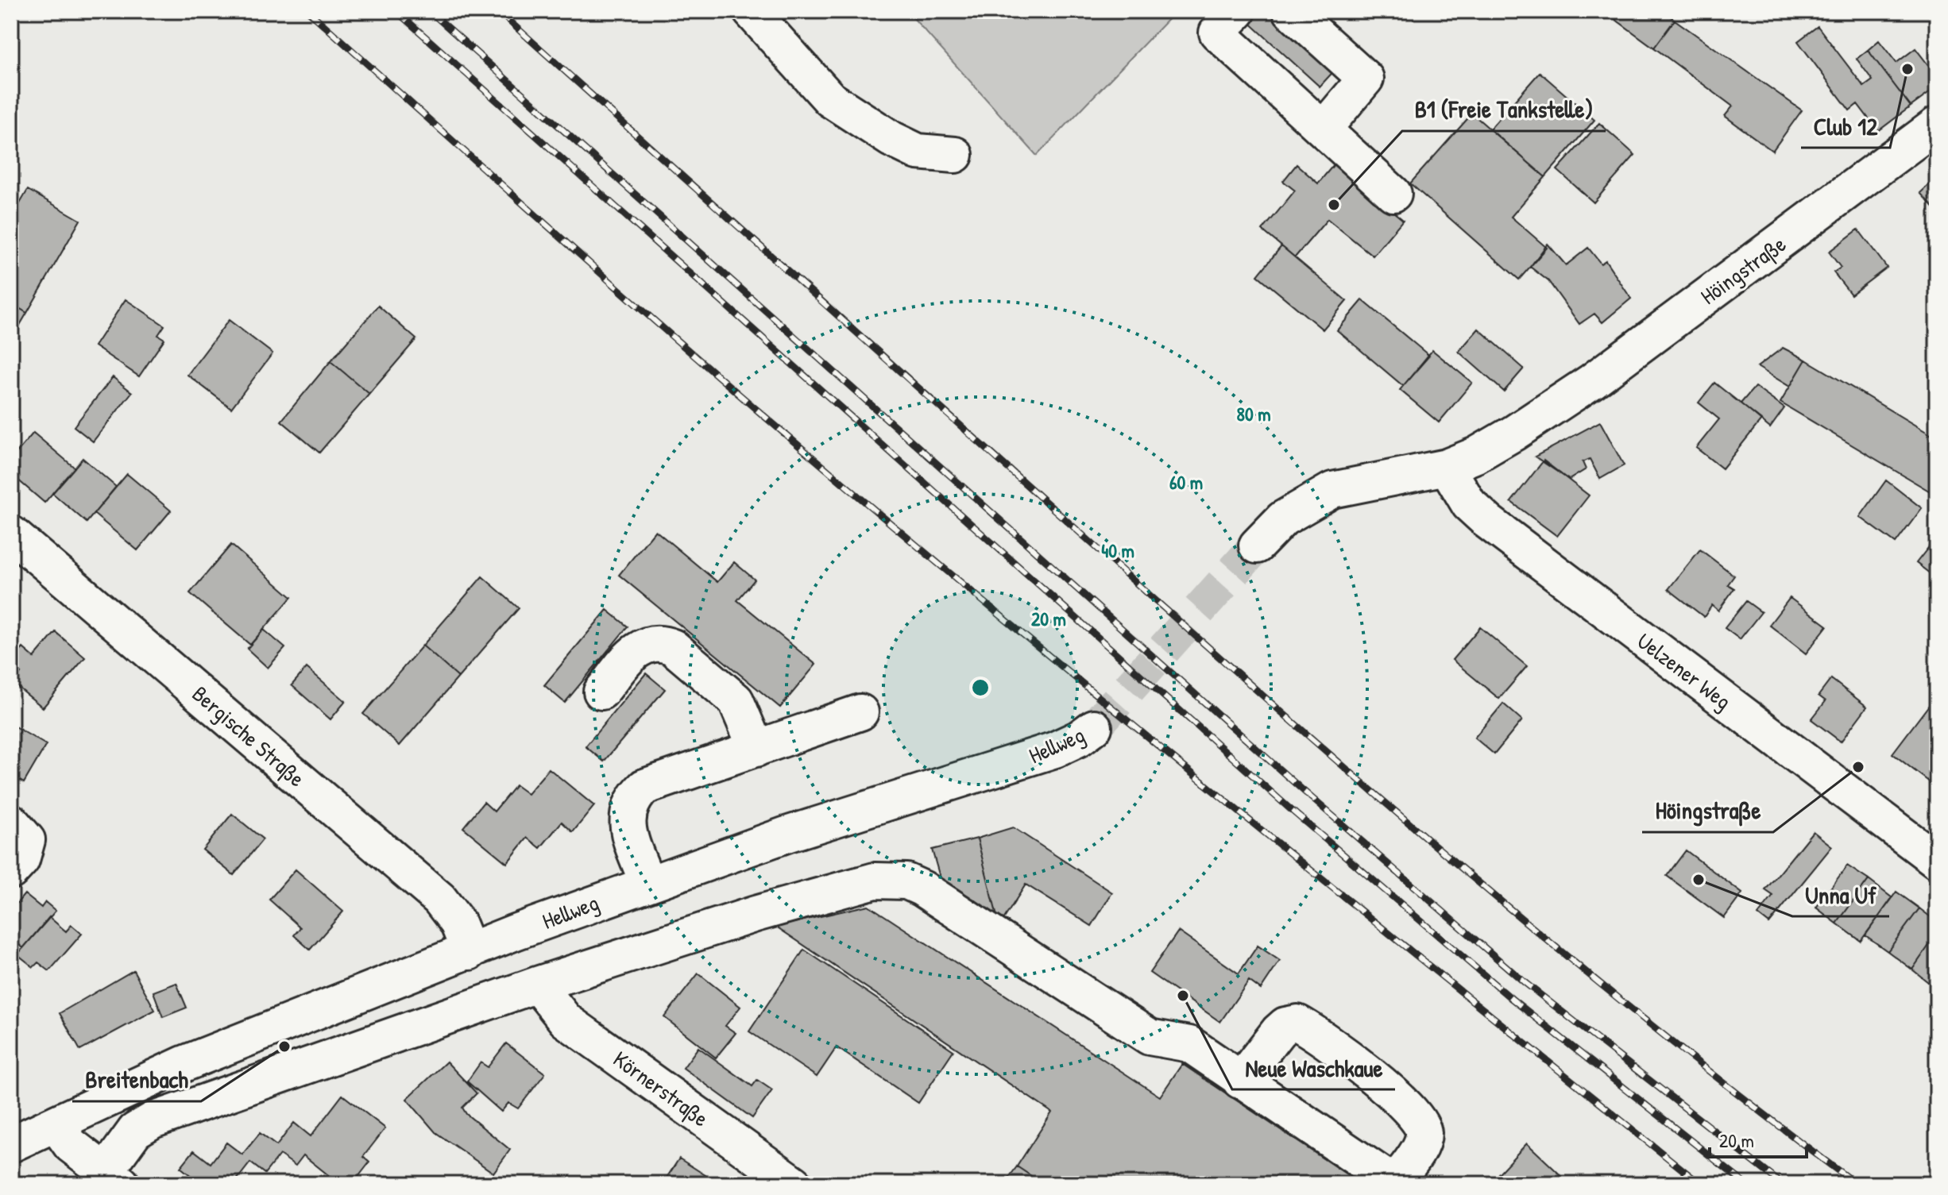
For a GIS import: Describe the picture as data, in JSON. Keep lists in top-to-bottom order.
{
  "streets": {
    "street": [
      "Höingstraße",
      "Uelzener Weg",
      "Bergische Straße",
      "Hellweg",
      "Körnerstraße"
    ]
  },
  "crossings": [
    ["Höingstraße", "Uelzener Weg"],
    ["Bergische Straße", "Hellweg"]
  ],
  "places": [
    "Club 12",
    "B1 (Freie Tankstelle)",
    "Höingstraße",
    "Unna Uf",
    "Neue Waschkaue",
    "Breitenbach"
  ],
  "scale_bar": "20 m",
  "rings": [
    "80 m",
    "60 m",
    "40 m",
    "20 m"
  ]
}
